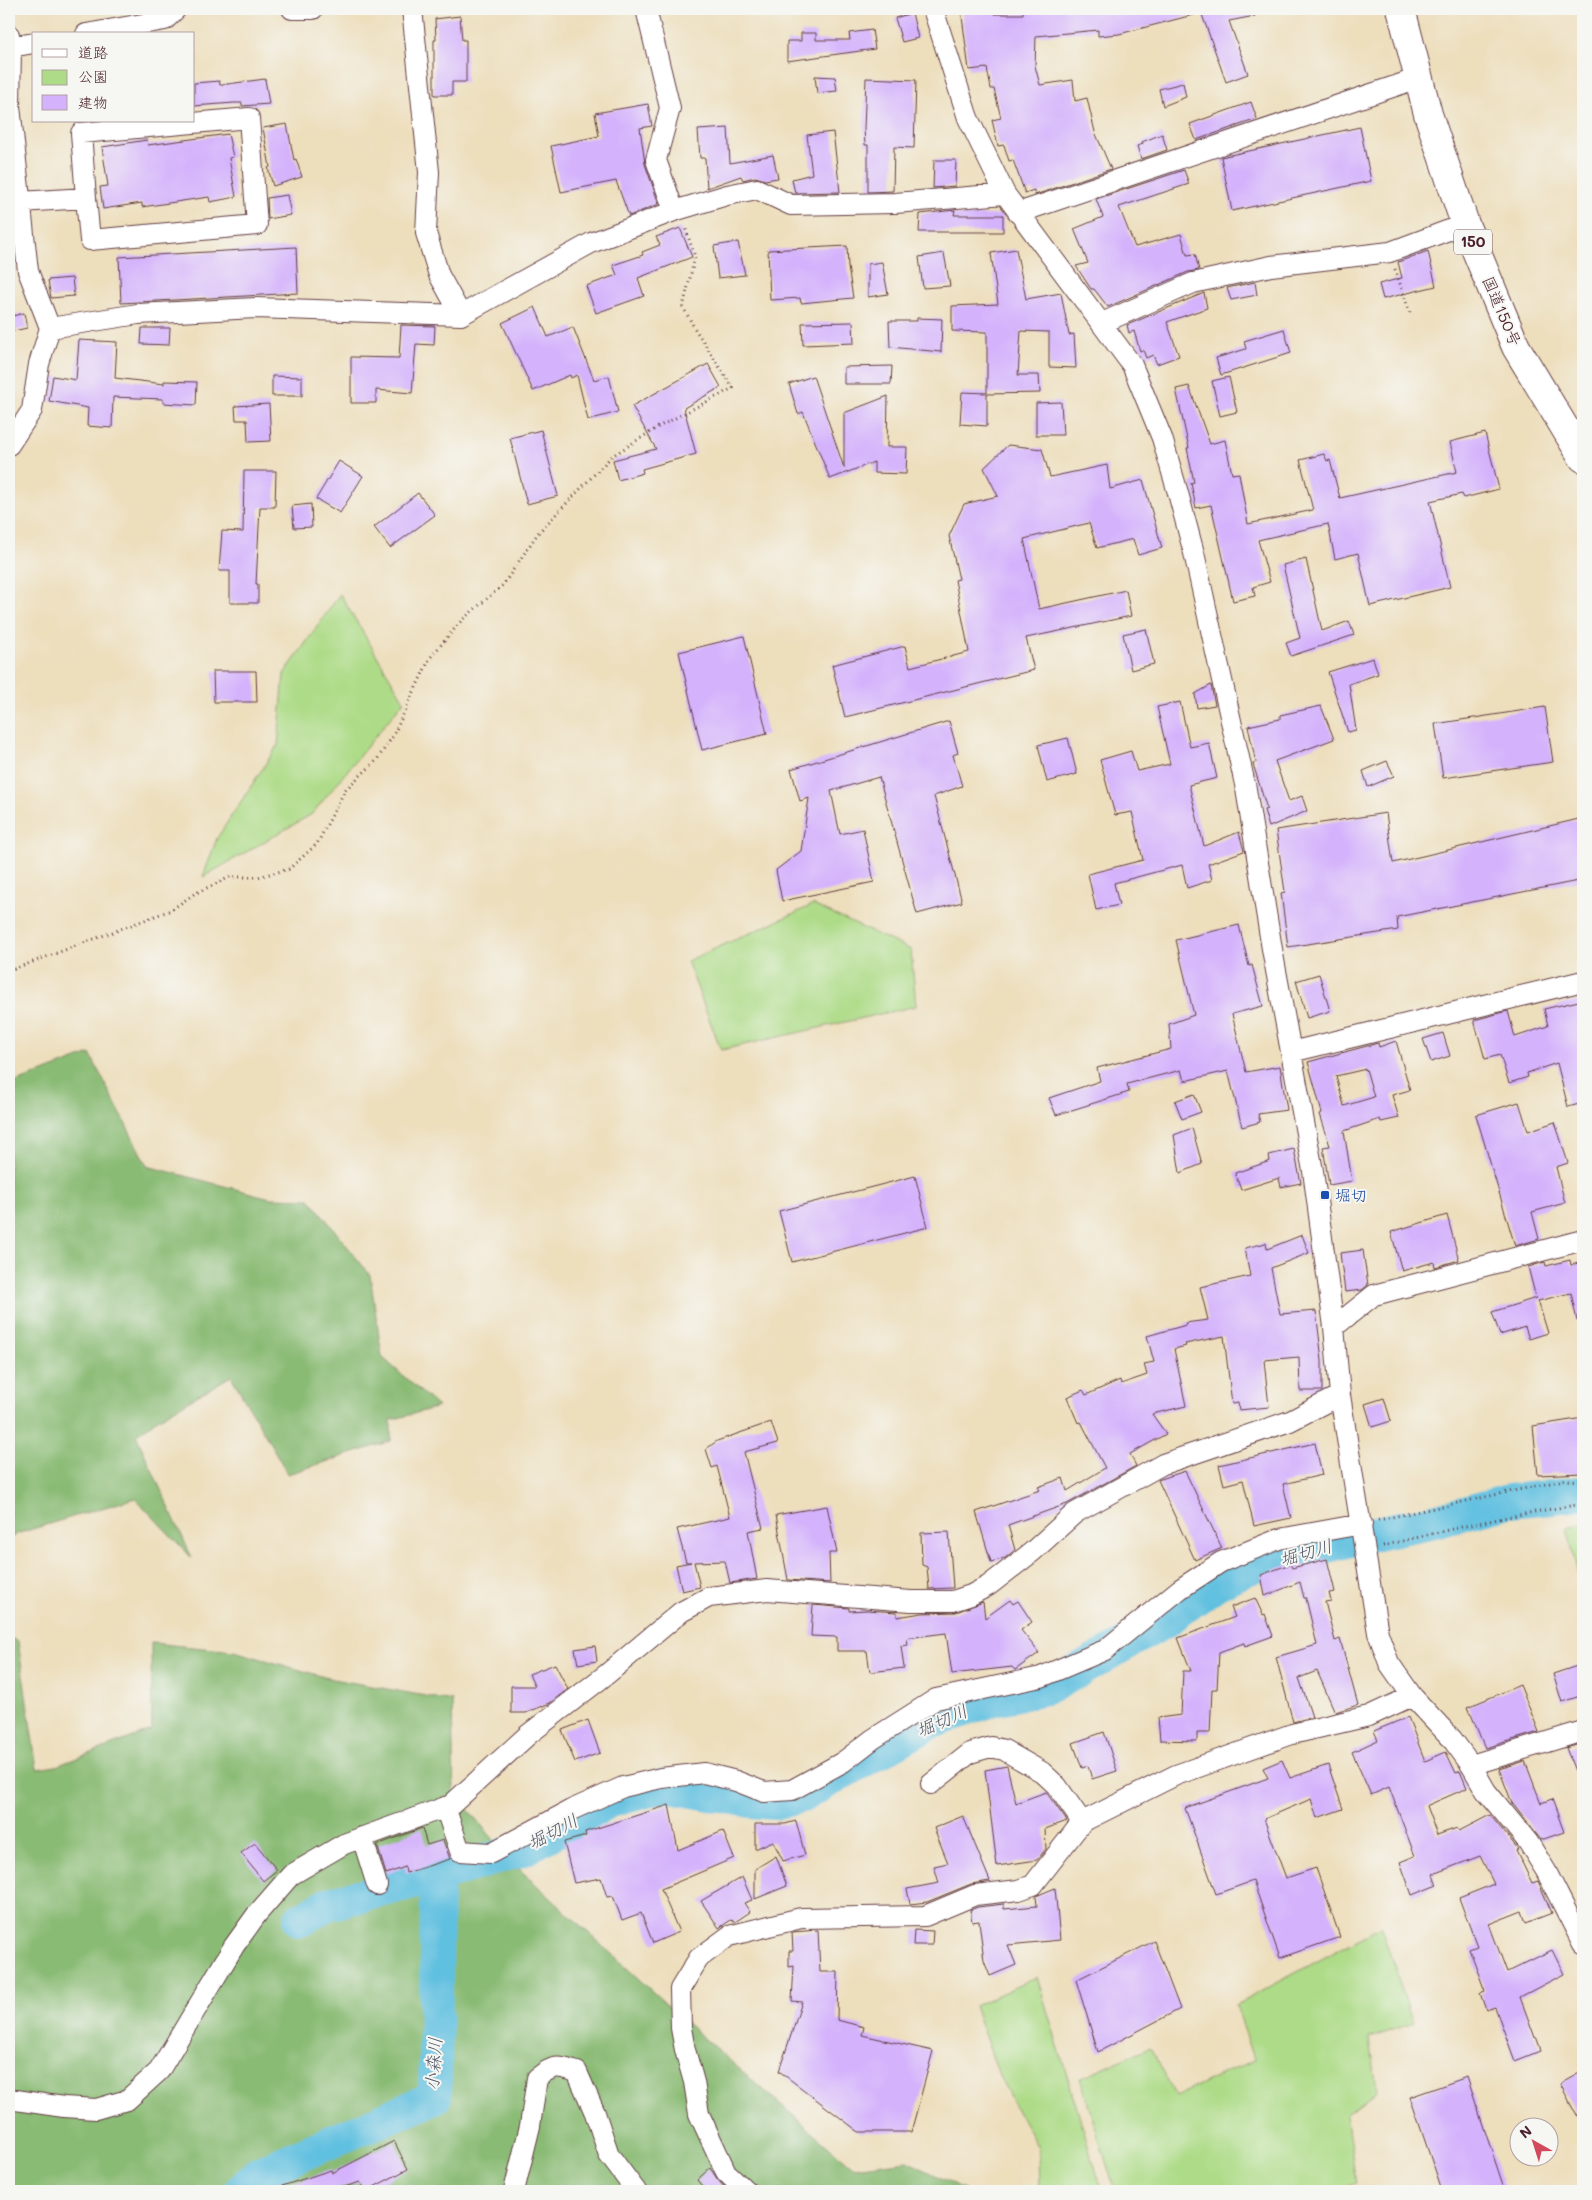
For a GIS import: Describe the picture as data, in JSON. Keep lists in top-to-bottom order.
{
  "streets": {
    "highway": ["150", "国道150号"]
  },
  "water": ["堀切川", "小森川"],
  "places": {
    "transit": ["堀切"]
  },
  "legend": ["道路", "公園", "建物"],
  "north": "top left"
}
